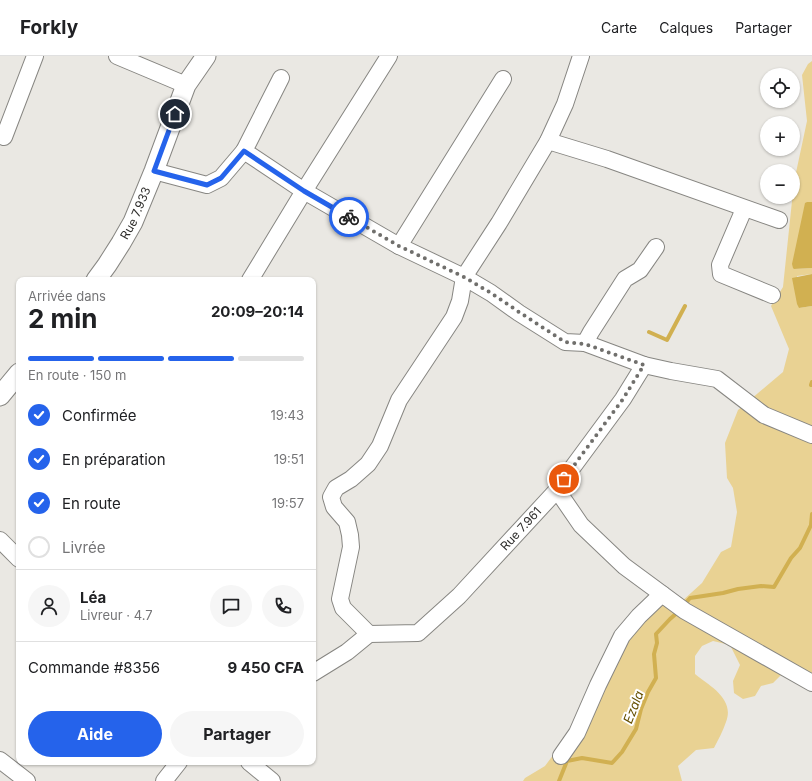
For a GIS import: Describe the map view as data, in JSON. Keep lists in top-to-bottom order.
{
  "streets": {
    "street": ["Rue 7.933", "Rue 7.961"]
  },
  "water": ["Ezala"],
  "page": {
    "header": "Forkly",
    "nav": ["Carte", "Calques", "Partager"],
    "map_buttons": ["+", "−"],
    "heading": ["2 min", "Arrivée dans", "20:09–20:14"],
    "panel": [
      "Léa",
      "Livreur · 4.7",
      "Commande #8356",
      "9 450 CFA"
    ],
    "bar": "En route · 150 m",
    "list": [
      ["Confirmée", "19:43"],
      ["En préparation", "19:51"],
      ["En route", "19:57"],
      "Livrée"
    ],
    "buttons": ["Aide", "Partager"]
  }
}
